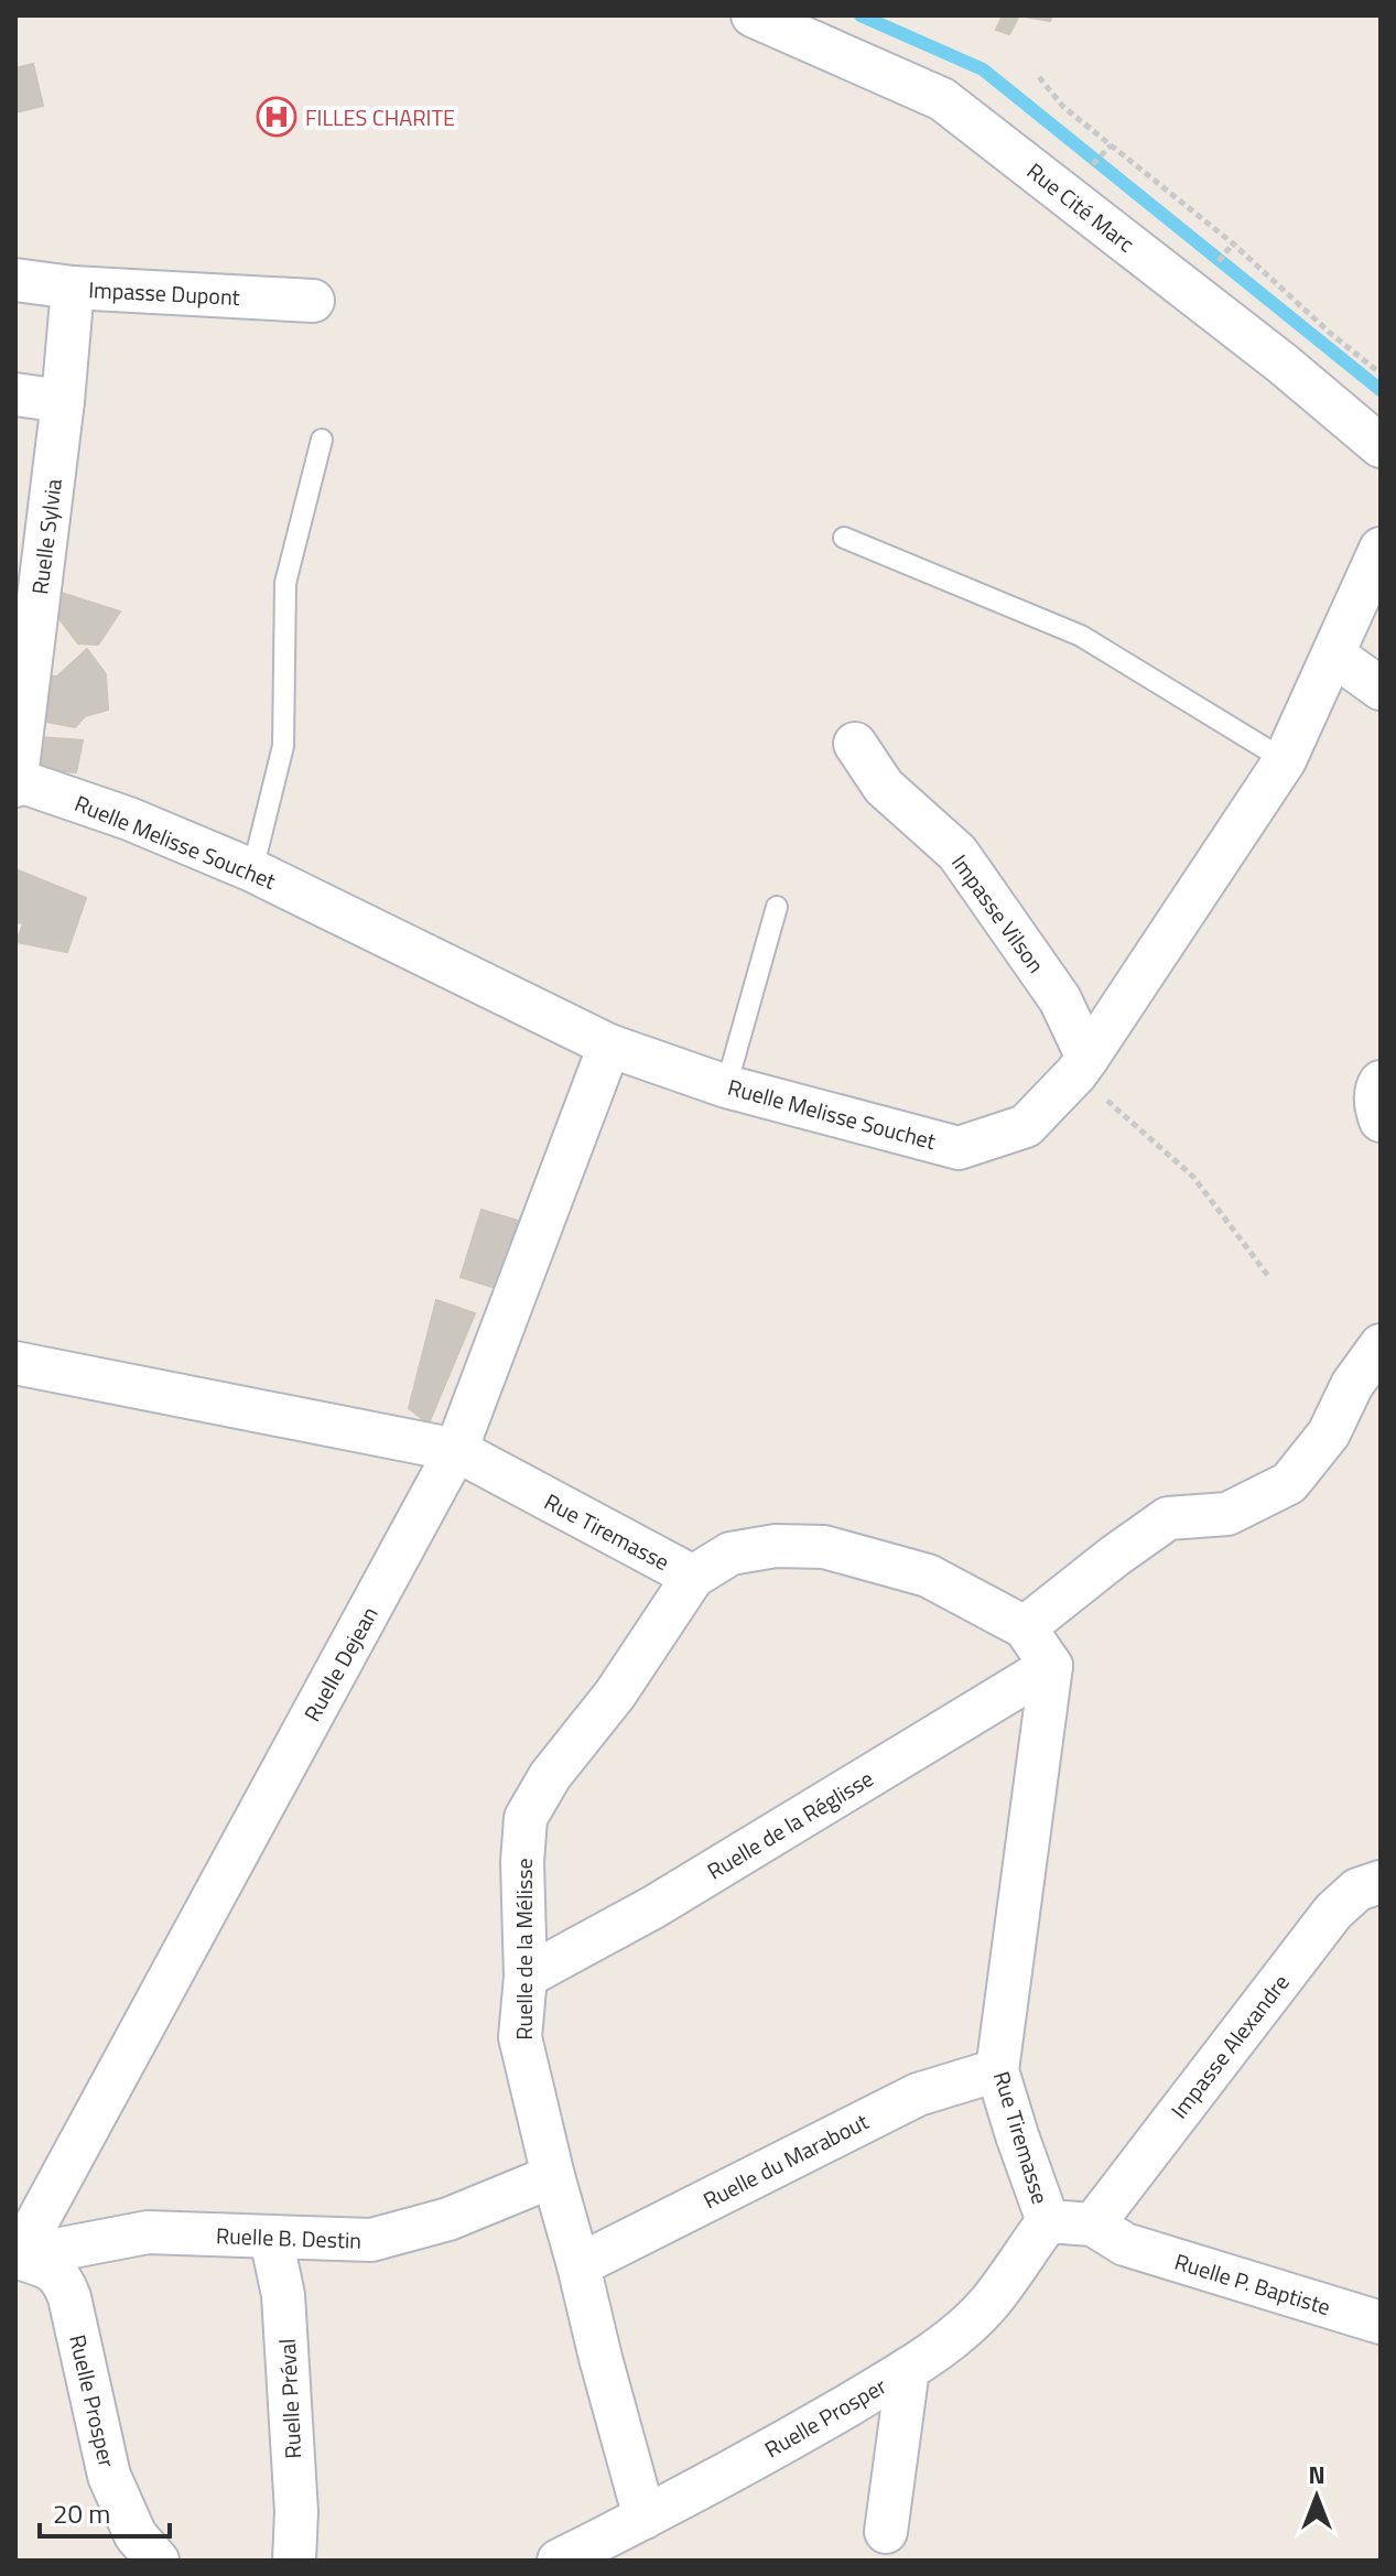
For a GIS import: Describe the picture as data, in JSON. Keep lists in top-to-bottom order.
{
  "streets": {
    "street": [
      "Rue Cité Marc",
      "Impasse Dupont",
      "Ruelle Sylvia",
      "Ruelle Melisse Souchet",
      "Impasse Vilson",
      "Rue Tiremasse",
      "Ruelle Dejean",
      "Ruelle de la Réglisse",
      "Ruelle de la Mélisse",
      "Impasse Alexandre",
      "Ruelle du Marabout",
      "Ruelle B. Destin",
      "Ruelle P. Baptiste",
      "Ruelle Préval",
      "Ruelle Prosper"
    ]
  },
  "crossings": [
    ["Impasse Dupont", "Ruelle Sylvia"],
    ["Ruelle Sylvia", "Ruelle Melisse Souchet"],
    ["Ruelle Melisse Souchet", "Impasse Vilson"],
    ["Ruelle Melisse Souchet", "Ruelle Dejean"],
    ["Rue Tiremasse", "Ruelle Dejean"],
    ["Rue Tiremasse", "Ruelle de la Réglisse"],
    ["Rue Tiremasse", "Ruelle de la Mélisse"],
    ["Rue Tiremasse", "Impasse Alexandre"],
    ["Rue Tiremasse", "Ruelle du Marabout"],
    ["Rue Tiremasse", "Ruelle P. Baptiste"],
    ["Rue Tiremasse", "Ruelle Prosper"],
    ["Ruelle Dejean", "Ruelle B. Destin"],
    ["Ruelle Dejean", "Ruelle Prosper"],
    ["Ruelle de la Réglisse", "Ruelle de la Mélisse"],
    ["Ruelle de la Mélisse", "Ruelle du Marabout"],
    ["Ruelle de la Mélisse", "Ruelle B. Destin"],
    ["Ruelle de la Mélisse", "Ruelle Prosper"],
    ["Impasse Alexandre", "Ruelle P. Baptiste"],
    ["Ruelle B. Destin", "Ruelle Préval"],
    ["Ruelle B. Destin", "Ruelle Prosper"]
  ],
  "places": {
    "hospital": ["FILLES CHARITE"]
  },
  "scale_bar": "20 m",
  "north": "top"
}
